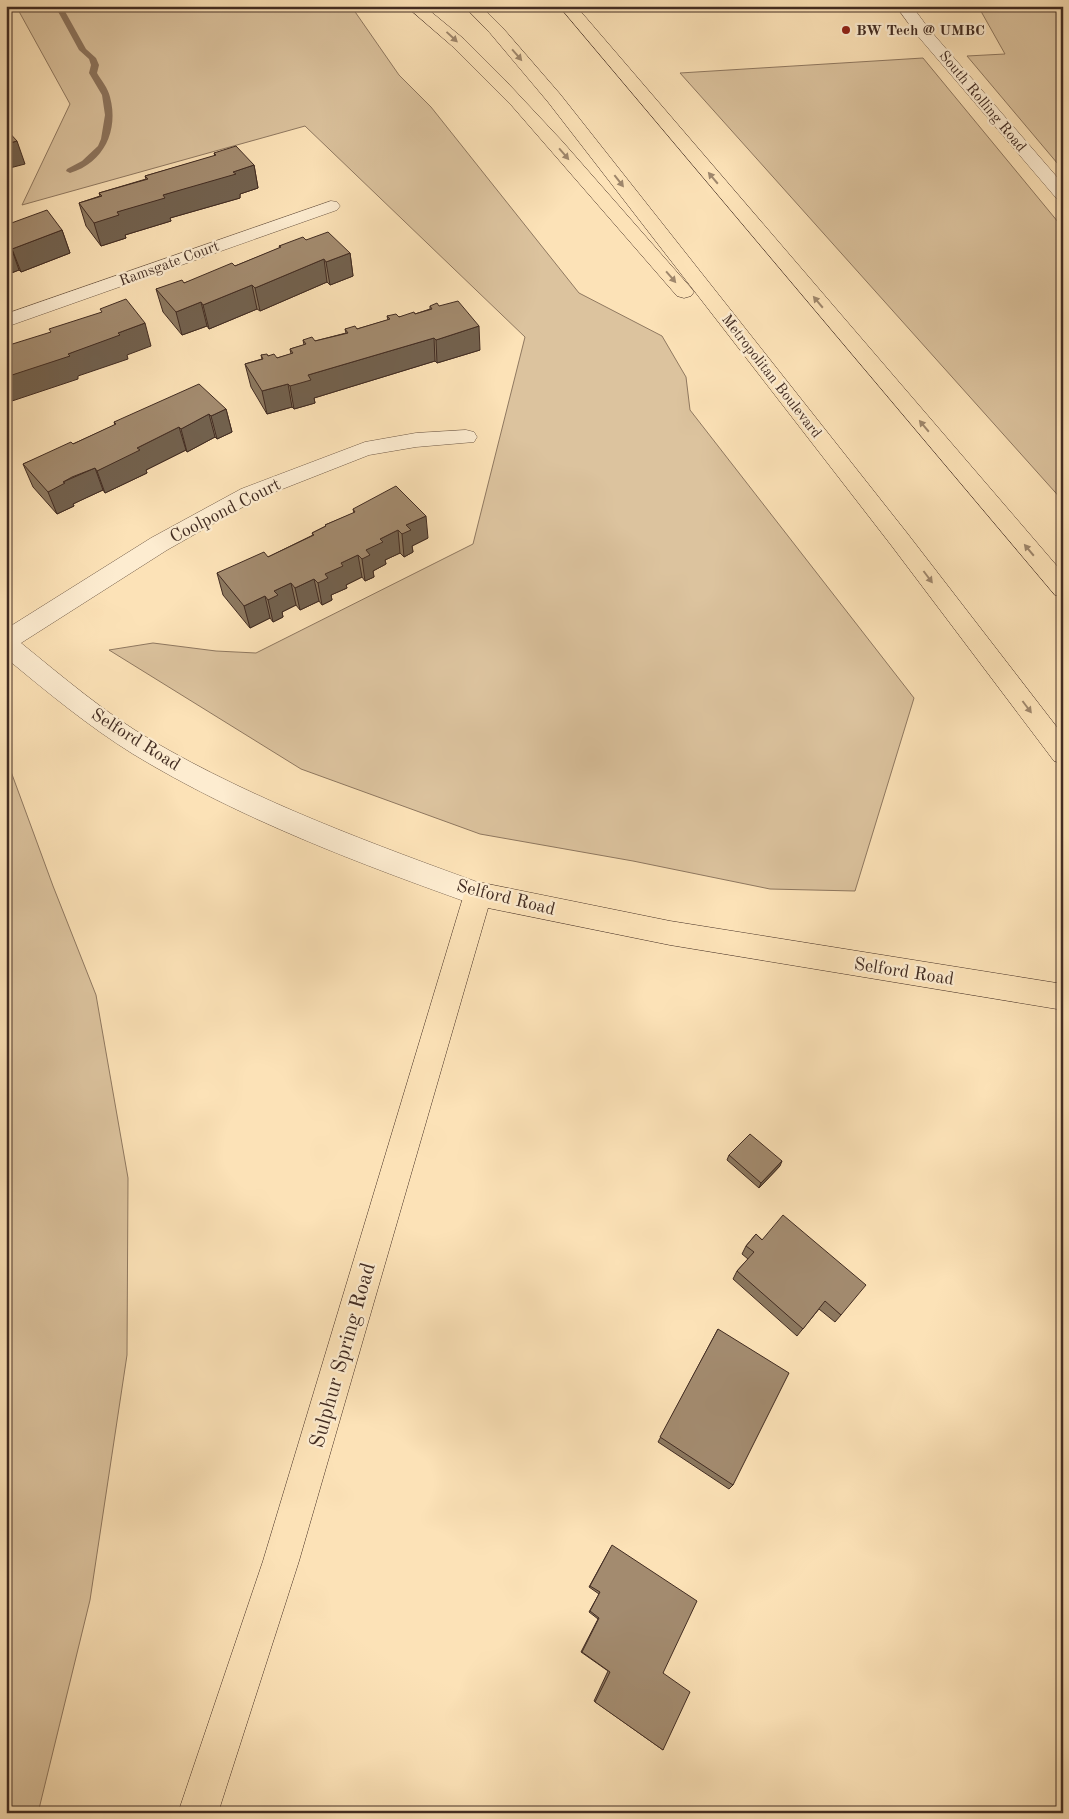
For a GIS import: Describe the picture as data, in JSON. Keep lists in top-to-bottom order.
{
  "streets": {
    "main road": ["Metropolitan Boulevard", "Selford Road", "Sulphur Spring Road"],
    "street": ["South Rolling Road", "Ramsgate Court", "Coolpond Court"]
  },
  "crossings": [
    ["Selford Road", "Sulphur Spring Road"]
  ],
  "places": ["BW Tech @ UMBC"]
}
